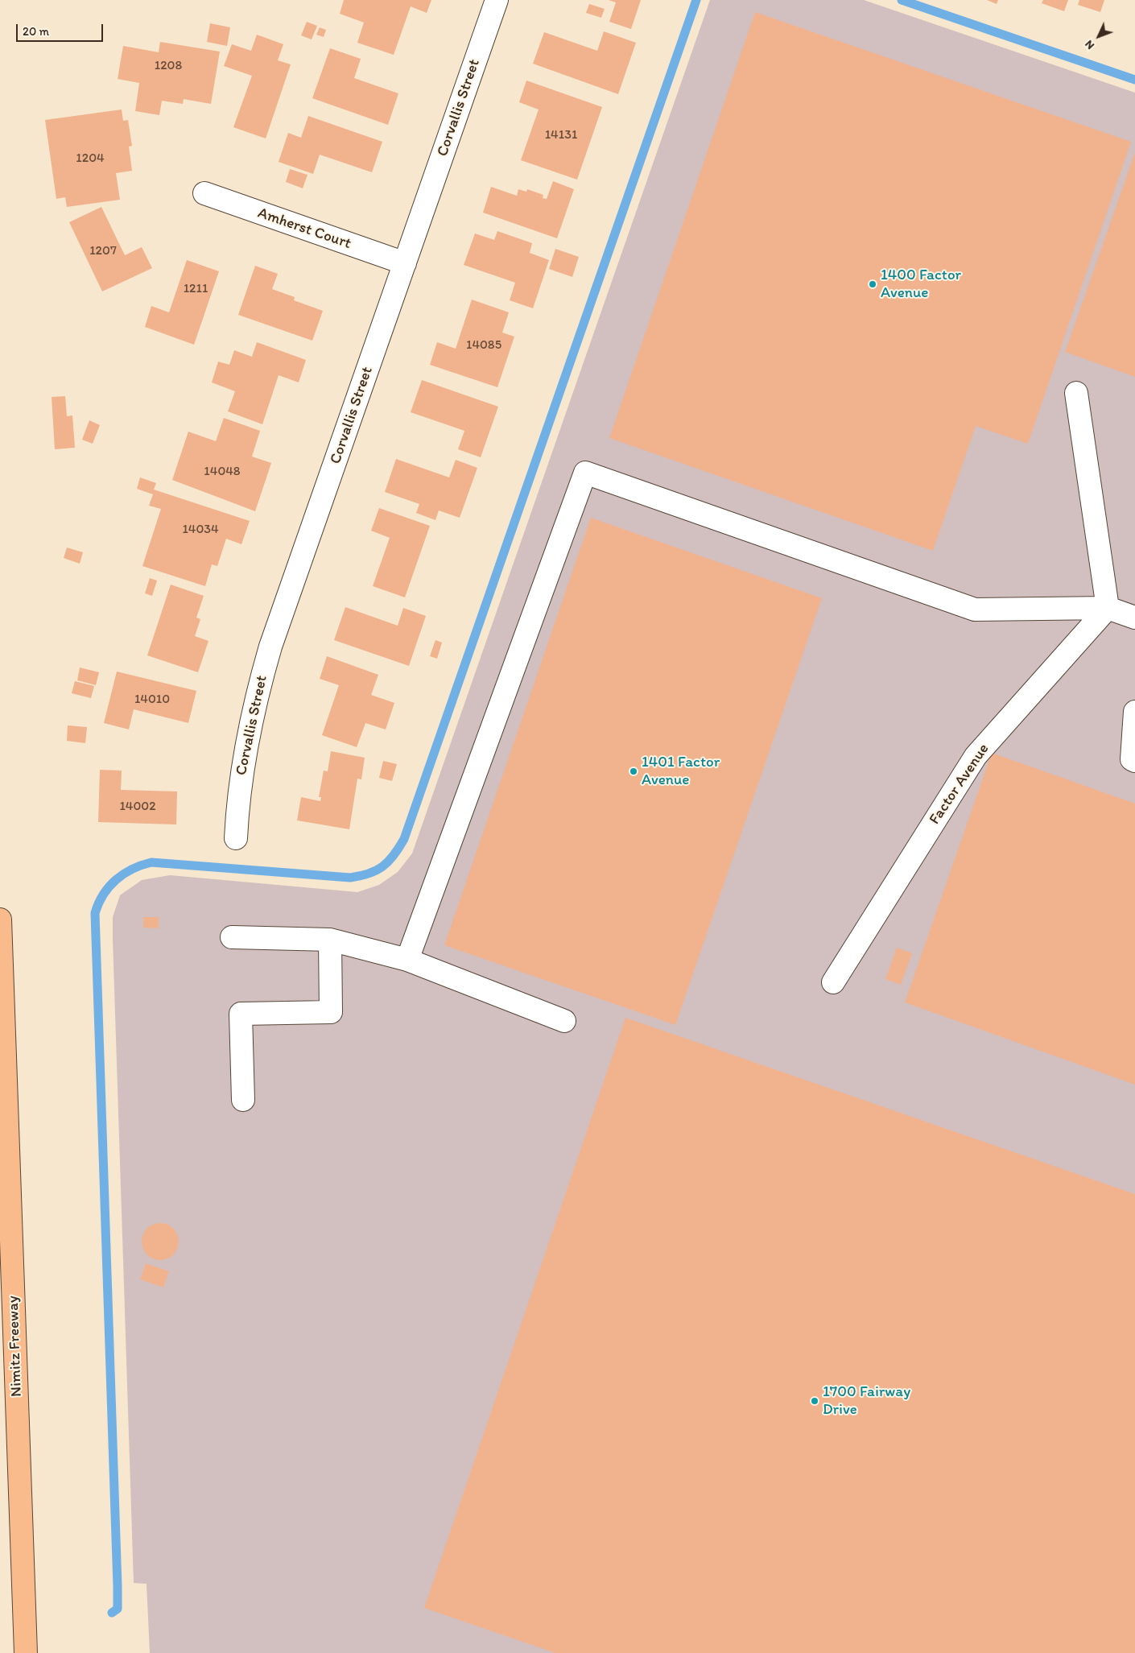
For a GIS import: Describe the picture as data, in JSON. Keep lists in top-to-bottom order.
{
  "streets": {
    "highway": ["Nimitz Freeway"],
    "street": ["Corvallis Street", "Amherst Court", "Factor Avenue"]
  },
  "crossings": [
    ["Corvallis Street", "Amherst Court"]
  ],
  "places": ["1400 Factor Avenue", "1401 Factor Avenue", "1700 Fairway Drive"],
  "house_numbers": [
    "1208",
    "14131",
    "1204",
    "1207",
    "1211",
    "14085",
    "14048",
    "14034",
    "14010",
    "14002"
  ],
  "scale_bar": "20 m",
  "north": "bottom left"
}
